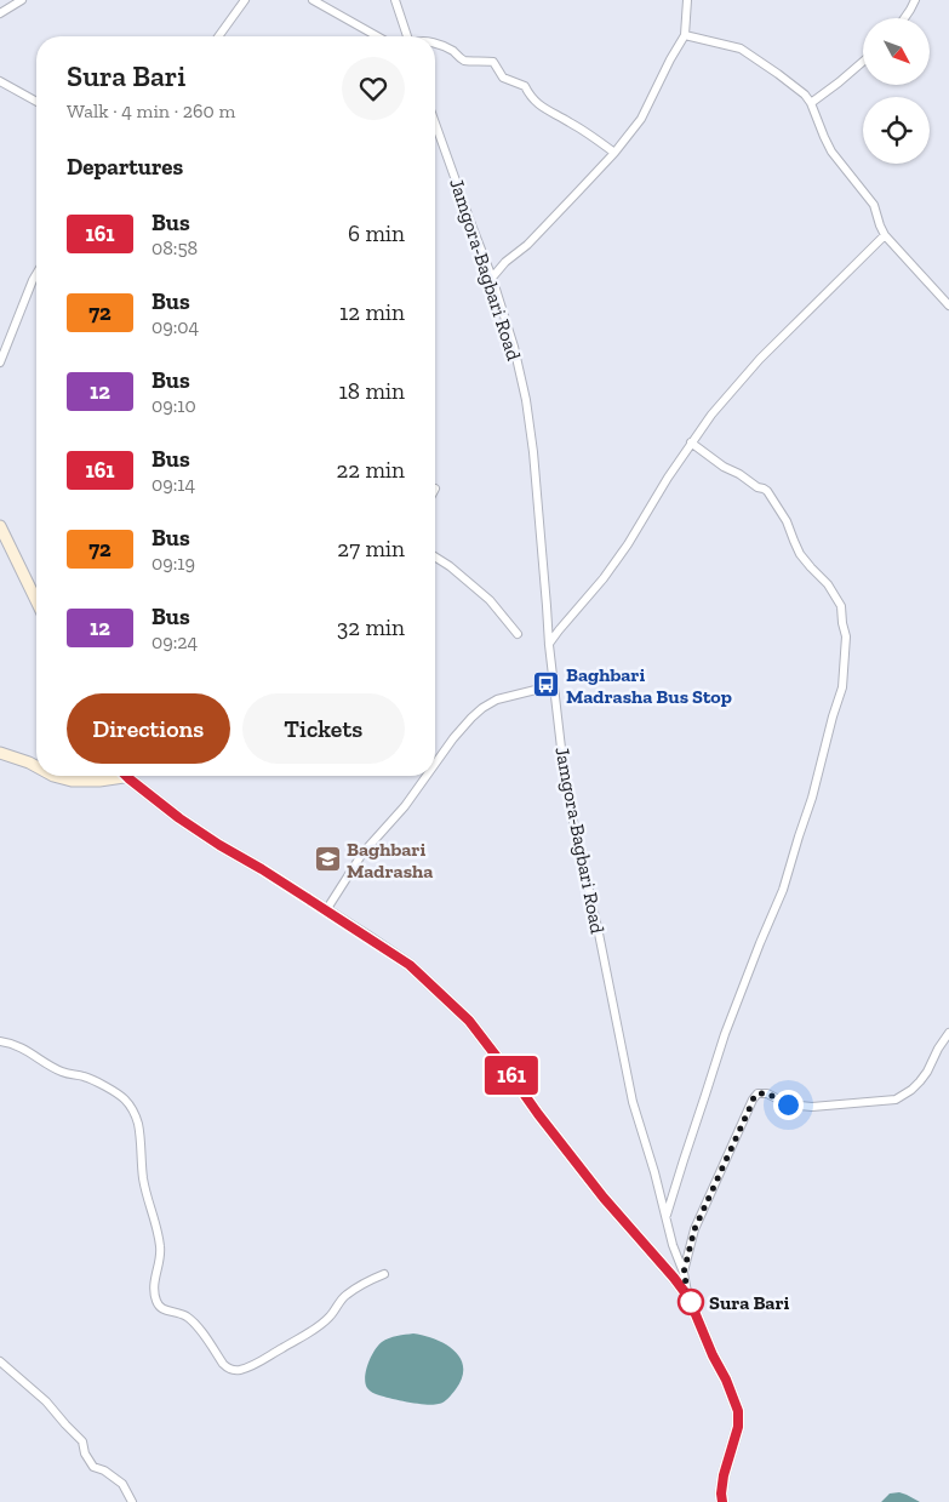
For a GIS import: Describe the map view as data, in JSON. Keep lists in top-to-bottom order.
{
  "streets": {
    "street": ["Jamgora-Bagbari Road"]
  },
  "places": {
    "bus stop": ["Baghbari Madrasha Bus Stop"],
    "school or university": ["Baghbari Madrasha"],
    "other": ["Sura Bari"]
  },
  "lines": ["bus line 161"],
  "north": "bottom right",
  "page": {
    "on_map": "161",
    "heading": [
      ["Sura Bari", "Walk · 4 min · 260 m"],
      "Departures"
    ],
    "list": [
      {
        "mark": "161",
        "name": "Bus",
        "note": "08:58",
        "value": "6 min"
      },
      {
        "mark": "72",
        "name": "Bus",
        "note": "09:04",
        "value": "12 min"
      },
      {
        "mark": "12",
        "name": "Bus",
        "note": "09:10",
        "value": "18 min"
      },
      {
        "mark": "161",
        "name": "Bus",
        "note": "09:14",
        "value": "22 min"
      },
      {
        "mark": "72",
        "name": "Bus",
        "note": "09:19",
        "value": "27 min"
      },
      {
        "mark": "12",
        "name": "Bus",
        "note": "09:24",
        "value": "32 min"
      }
    ],
    "buttons": ["Directions", "Tickets"]
  }
}
